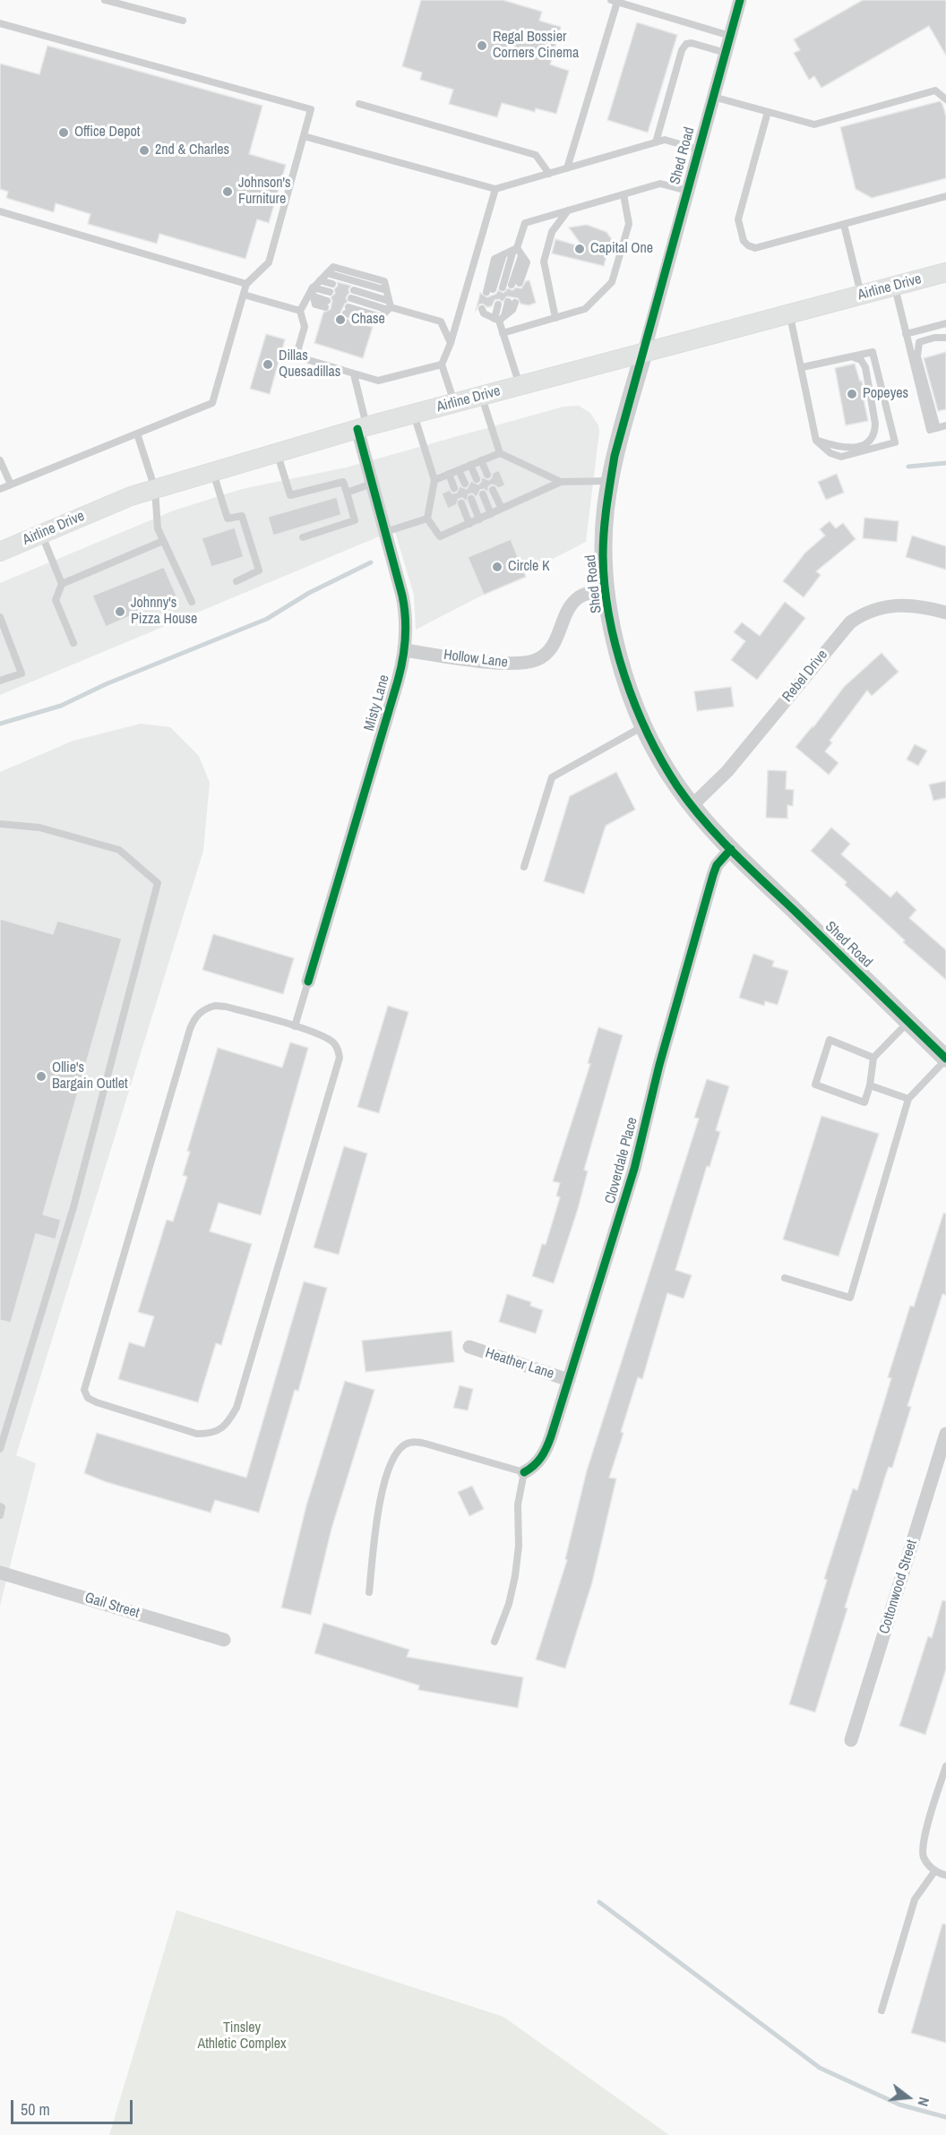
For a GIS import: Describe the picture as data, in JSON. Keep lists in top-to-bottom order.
{
  "streets": {
    "main road": ["Airline Drive"],
    "street": [
      "Shed Road",
      "Hollow Lane",
      "Rebel Drive",
      "Misty Lane",
      "Cloverdale Place",
      "Heather Lane",
      "Cottonwood Street",
      "Gail Street"
    ]
  },
  "crossings": [
    ["Shed Road", "Airline Drive"],
    ["Shed Road", "Hollow Lane"],
    ["Shed Road", "Rebel Drive"],
    ["Shed Road", "Cloverdale Place"],
    ["Airline Drive", "Misty Lane"],
    ["Hollow Lane", "Misty Lane"],
    ["Cloverdale Place", "Heather Lane"]
  ],
  "parks": ["Tinsley Athletic Complex"],
  "places": [
    "Regal Bossier Corners Cinema",
    "Office Depot",
    "2nd & Charles",
    "Johnson's Furniture",
    "Capital One",
    "Chase",
    "Dillas Quesadillas",
    "Popeyes",
    "Circle K",
    "Johnny's Pizza House",
    "Ollie's Bargain Outlet"
  ],
  "scale_bar": "50 m",
  "north": "right"
}
